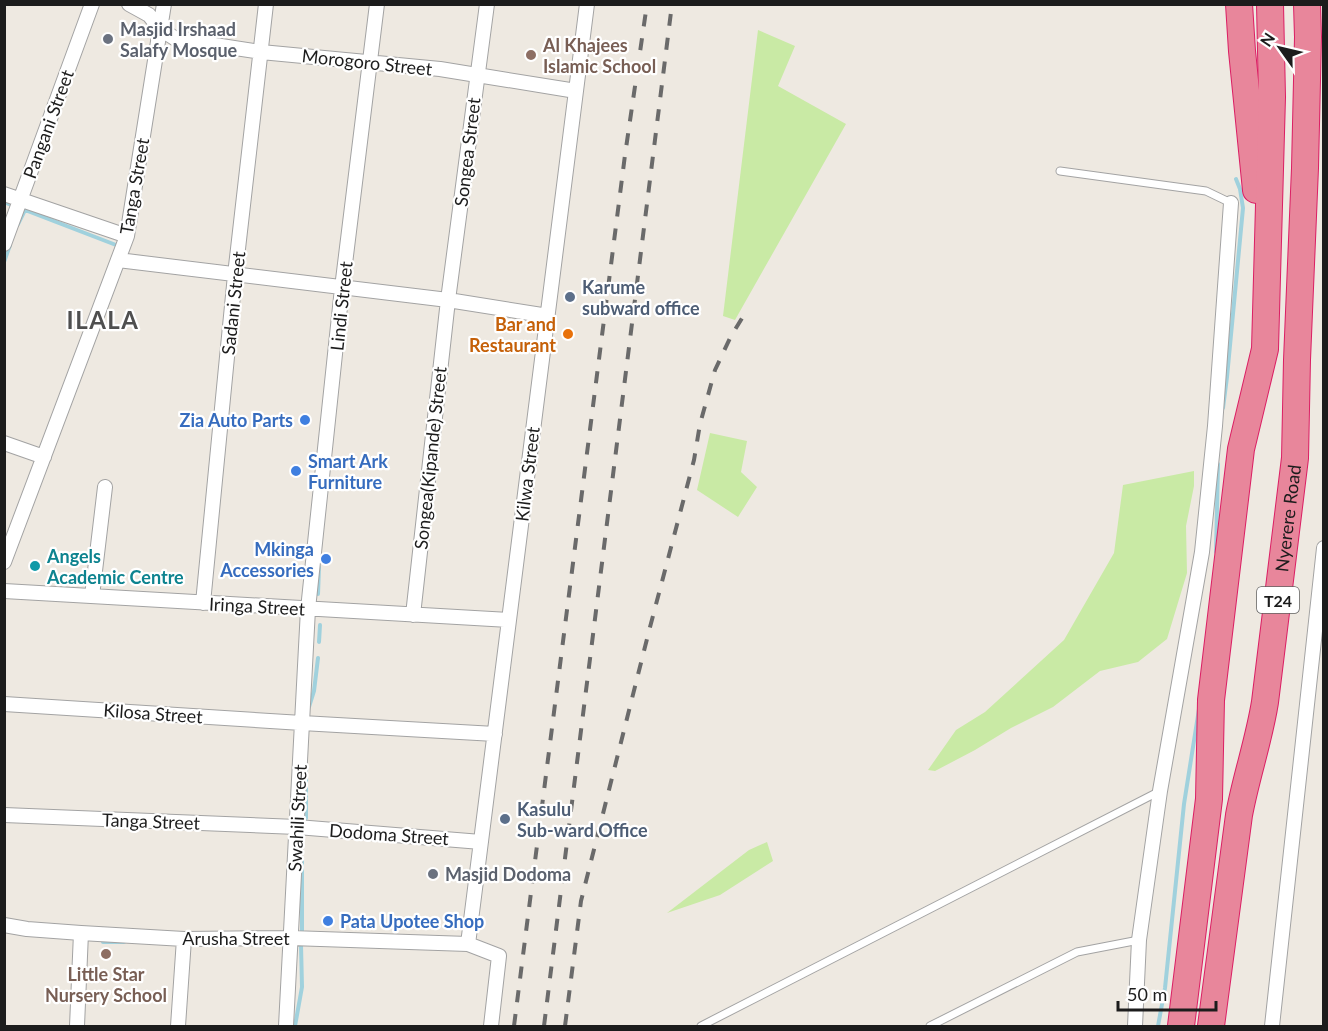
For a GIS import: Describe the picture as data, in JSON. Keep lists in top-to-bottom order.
{
  "streets": {
    "highway": ["Nyerere Road", "T24"],
    "street": [
      "Morogoro Street",
      "Pangani Street",
      "Songea Street",
      "Tanga Street",
      "Sadani Street",
      "Lindi Street",
      "Songea(Kipande) Street",
      "Kilwa Street",
      "Iringa Street",
      "Kilosa Street",
      "Swahili Street",
      "Dodoma Street",
      "Arusha Street"
    ]
  },
  "crossings": [
    ["Morogoro Street", "Songea Street"],
    ["Morogoro Street", "Tanga Street"],
    ["Morogoro Street", "Sadani Street"],
    ["Morogoro Street", "Lindi Street"],
    ["Morogoro Street", "Kilwa Street"],
    ["Songea Street", "Songea(Kipande) Street"],
    ["Tanga Street", "Swahili Street"],
    ["Tanga Street", "Dodoma Street"],
    ["Sadani Street", "Iringa Street"],
    ["Lindi Street", "Iringa Street"],
    ["Lindi Street", "Swahili Street"],
    ["Songea(Kipande) Street", "Iringa Street"],
    ["Kilwa Street", "Iringa Street"],
    ["Kilwa Street", "Kilosa Street"],
    ["Kilwa Street", "Dodoma Street"],
    ["Kilwa Street", "Arusha Street"],
    ["Iringa Street", "Swahili Street"],
    ["Kilosa Street", "Swahili Street"],
    ["Swahili Street", "Dodoma Street"],
    ["Swahili Street", "Arusha Street"]
  ],
  "districts": ["ILALA"],
  "places": [
    "Masjid Irshaad Salafy Mosque",
    "Al Khajees Islamic School",
    "Karume subward office",
    "Bar and Restaurant",
    "Zia Auto Parts",
    "Smart Ark Furniture",
    "Mkinga Accessories",
    "Angels Academic Centre",
    "Kasulu Sub-ward Office",
    "Masjid Dodoma",
    "Pata Upotee Shop",
    "Little Star Nursery School"
  ],
  "scale_bar": "50 m",
  "north": "top left"
}
